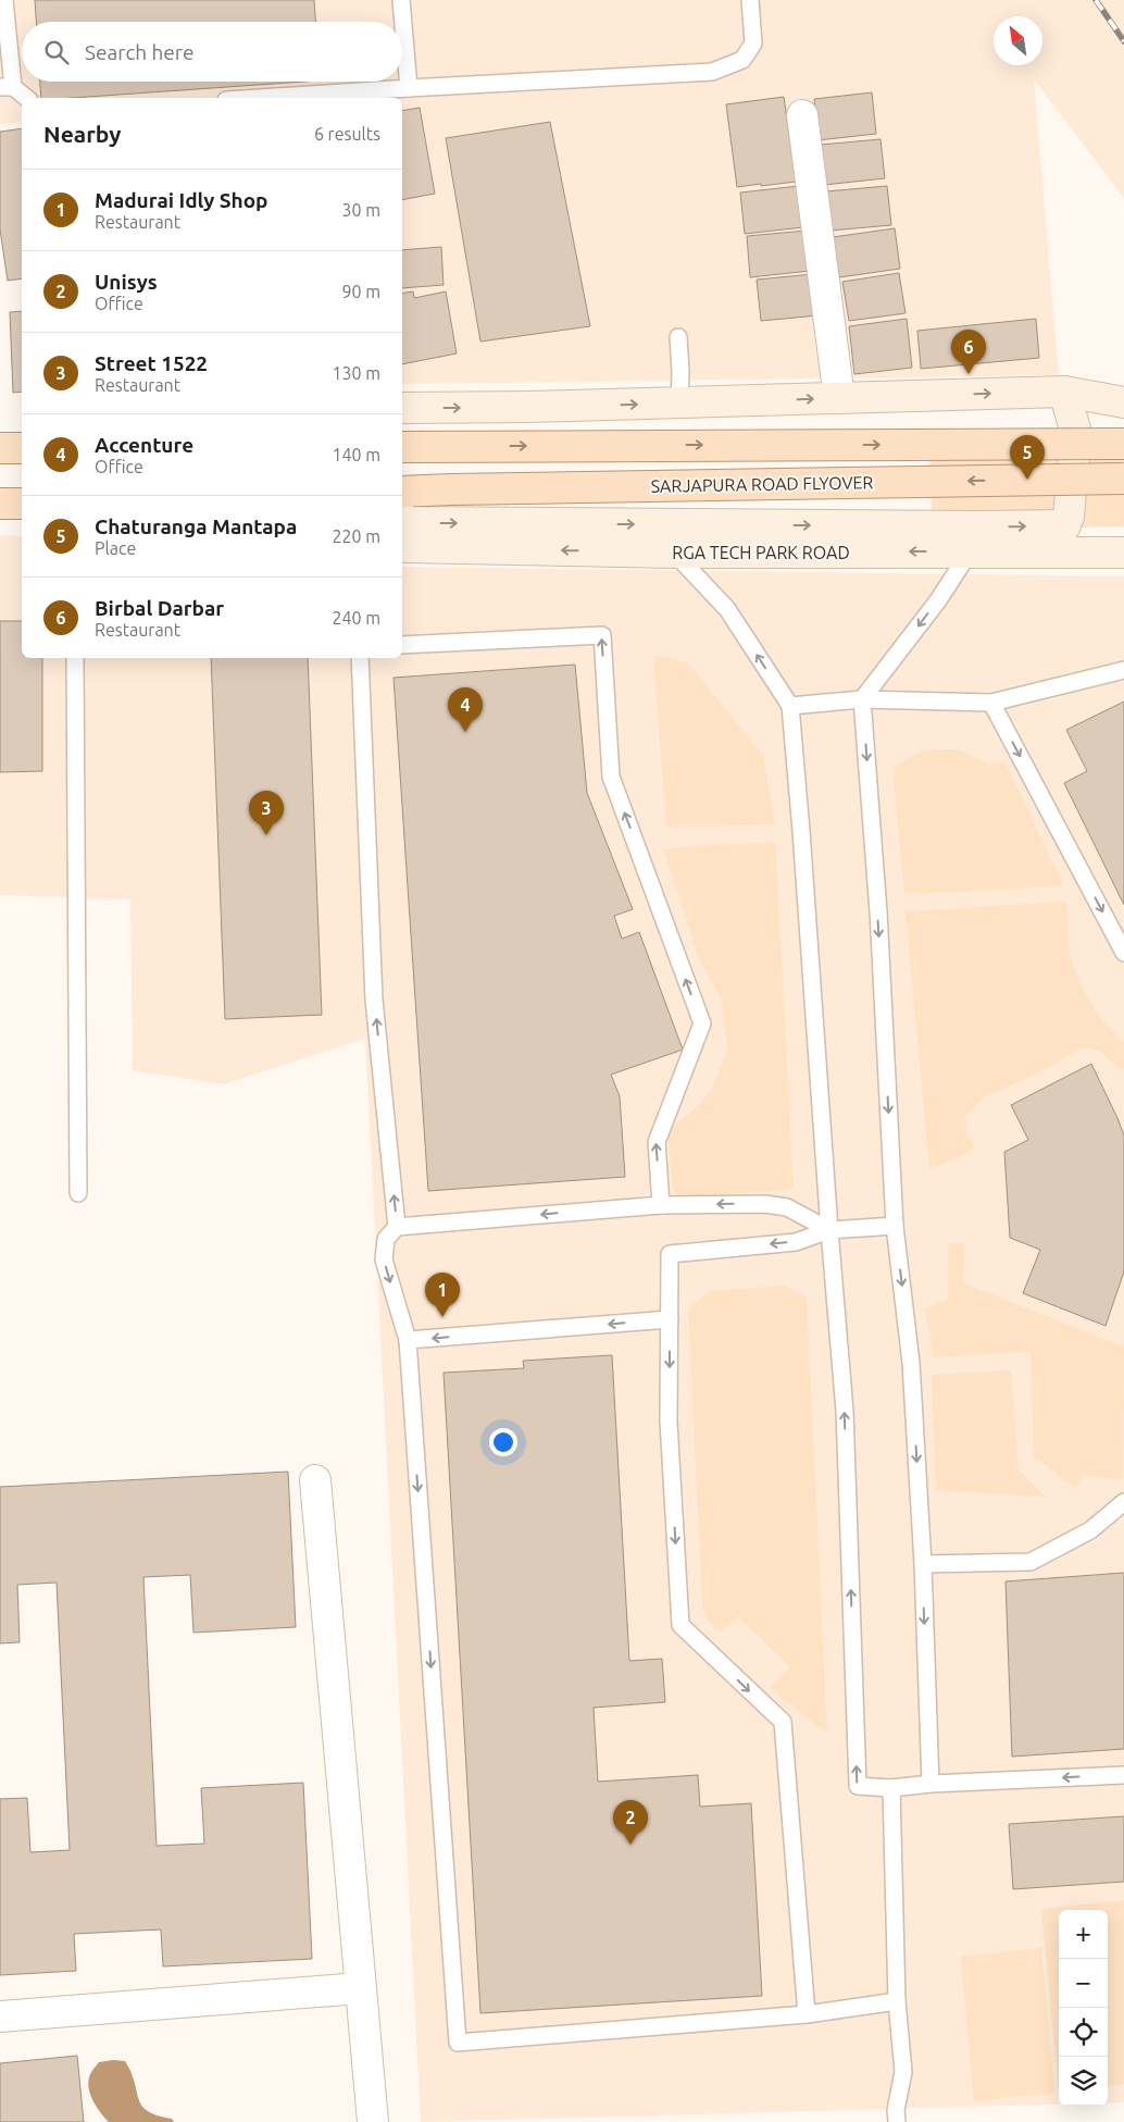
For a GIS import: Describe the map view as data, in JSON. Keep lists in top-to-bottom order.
{
  "streets": {
    "main road": ["SARJAPURA ROAD FLYOVER"],
    "street": ["RGA TECH PARK ROAD"]
  },
  "north": "top left",
  "page": {
    "search": "Search here",
    "heading": ["Nearby", "6 results"],
    "list": [
      {
        "mark": "1",
        "name": "Madurai Idly Shop",
        "note": "Restaurant",
        "value": "30 m"
      },
      {
        "mark": "2",
        "name": "Unisys",
        "note": "Office",
        "value": "90 m"
      },
      {
        "mark": "3",
        "name": "Street 1522",
        "note": "Restaurant",
        "value": "130 m"
      },
      {
        "mark": "4",
        "name": "Accenture",
        "note": "Office",
        "value": "140 m"
      },
      {
        "mark": "5",
        "name": "Chaturanga Mantapa",
        "note": "Place",
        "value": "220 m"
      },
      {
        "mark": "6",
        "name": "Birbal Darbar",
        "note": "Restaurant",
        "value": "240 m"
      }
    ],
    "pins": [
      "6",
      "5",
      "4",
      "3",
      "1",
      "2"
    ],
    "map_buttons": ["+", "−"]
  }
}
